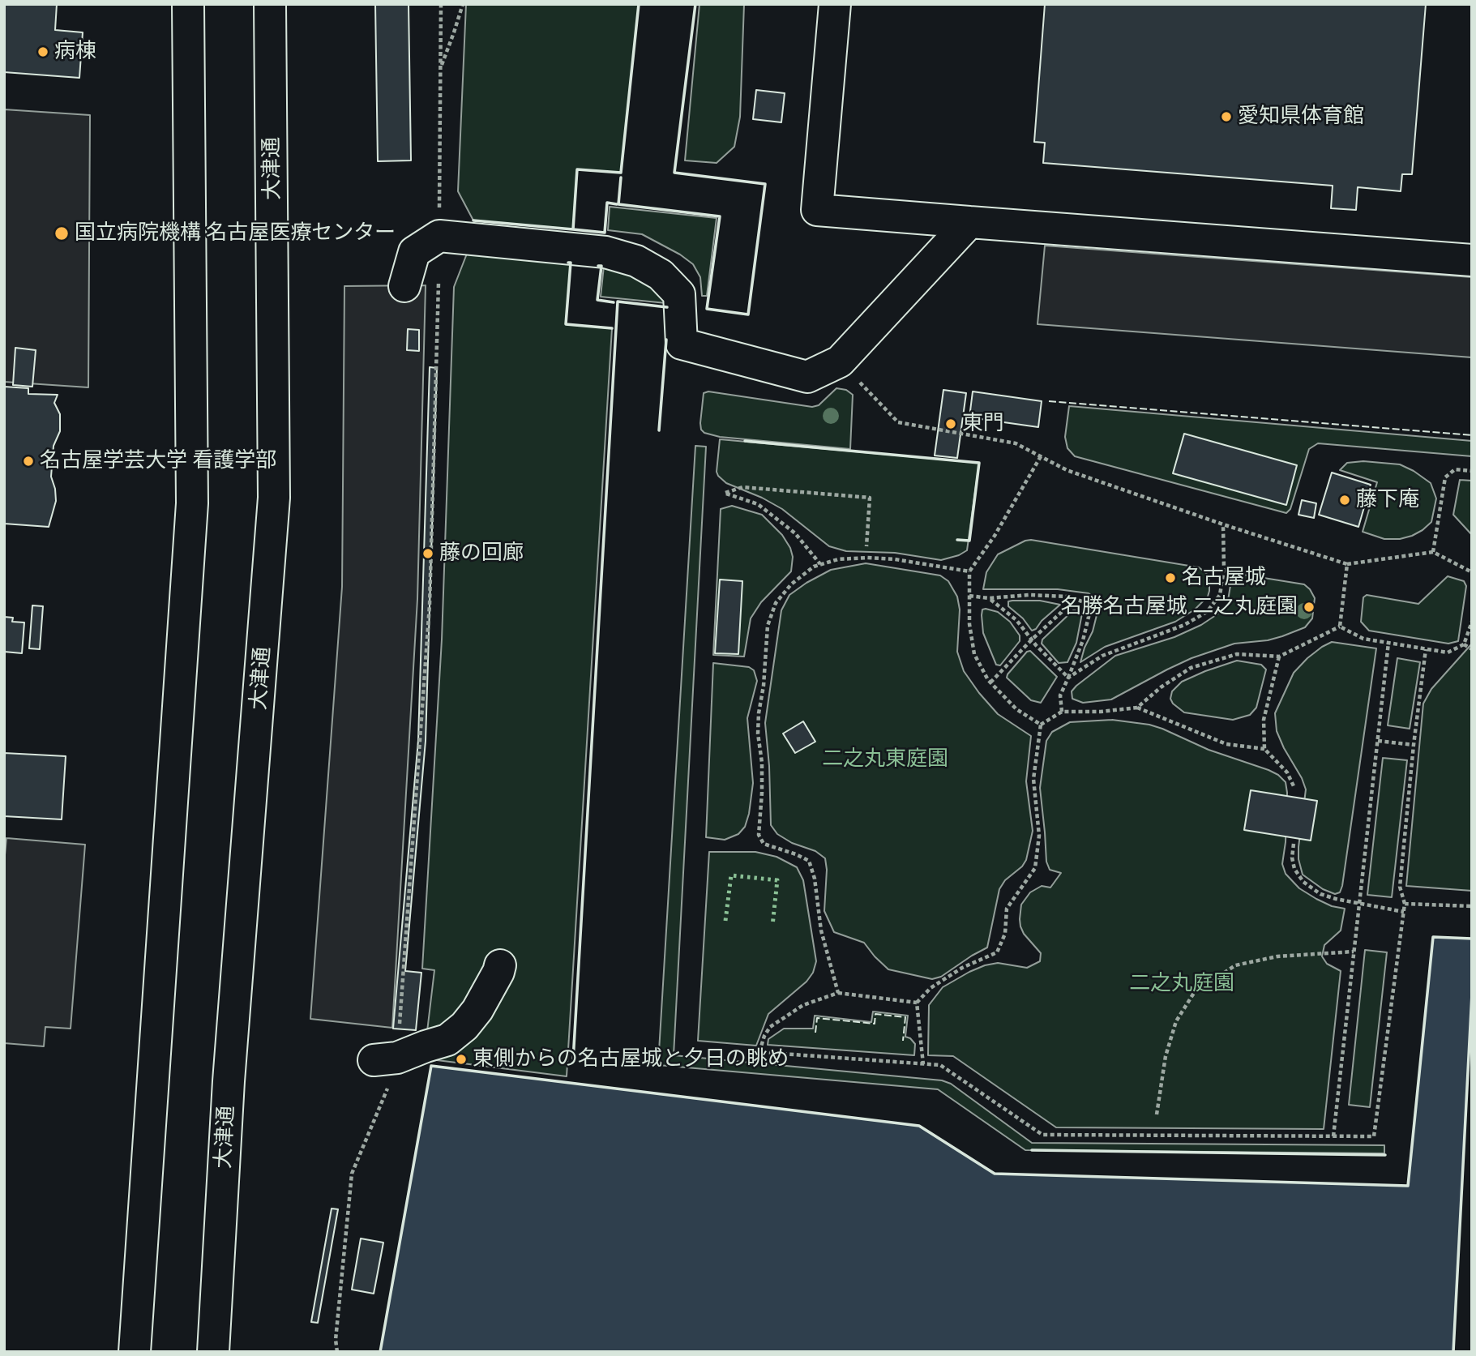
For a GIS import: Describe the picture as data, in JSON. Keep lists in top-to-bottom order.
{
  "streets": {
    "street": ["大津通"]
  },
  "parks": ["二之丸東庭園", "二之丸庭園"],
  "places": [
    "病棟",
    "愛知県体育館",
    "国立病院機構 名古屋医療センター",
    "東門",
    "名古屋学芸大学 看護学部",
    "藤下庵",
    "藤の回廊",
    "名古屋城",
    "名勝名古屋城 二之丸庭園",
    "東側からの名古屋城と夕日の眺め"
  ]
}
